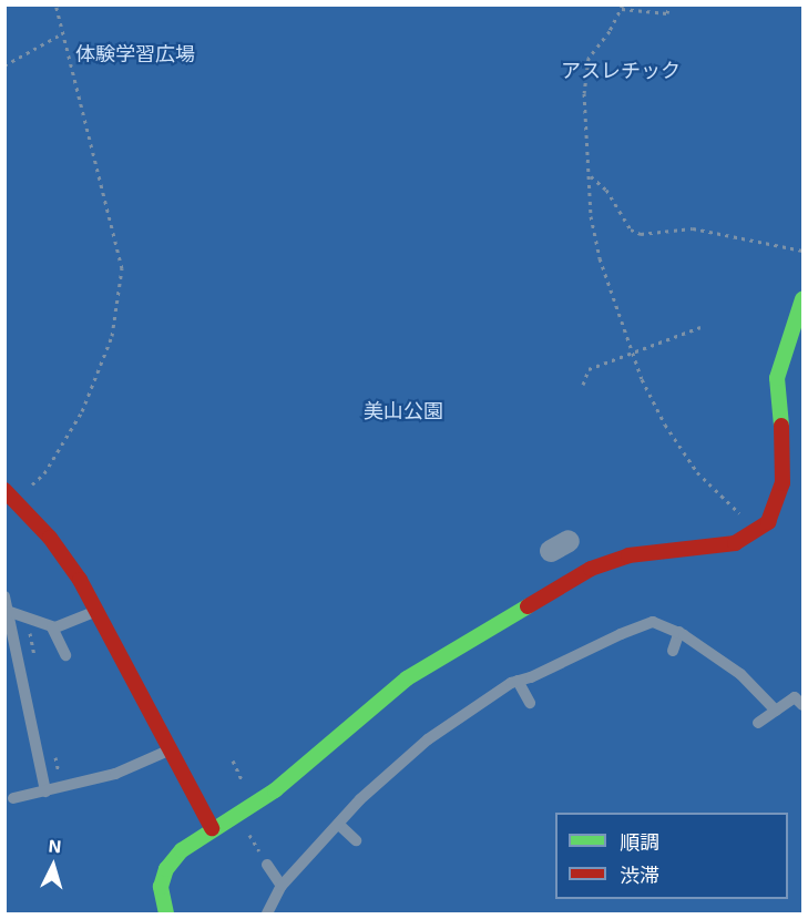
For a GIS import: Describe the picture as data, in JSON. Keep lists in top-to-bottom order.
{
  "parks": ["体験学習広場", "アスレチック", "美山公園"],
  "legend": ["順調", "渋滞"],
  "north": "top"
}
